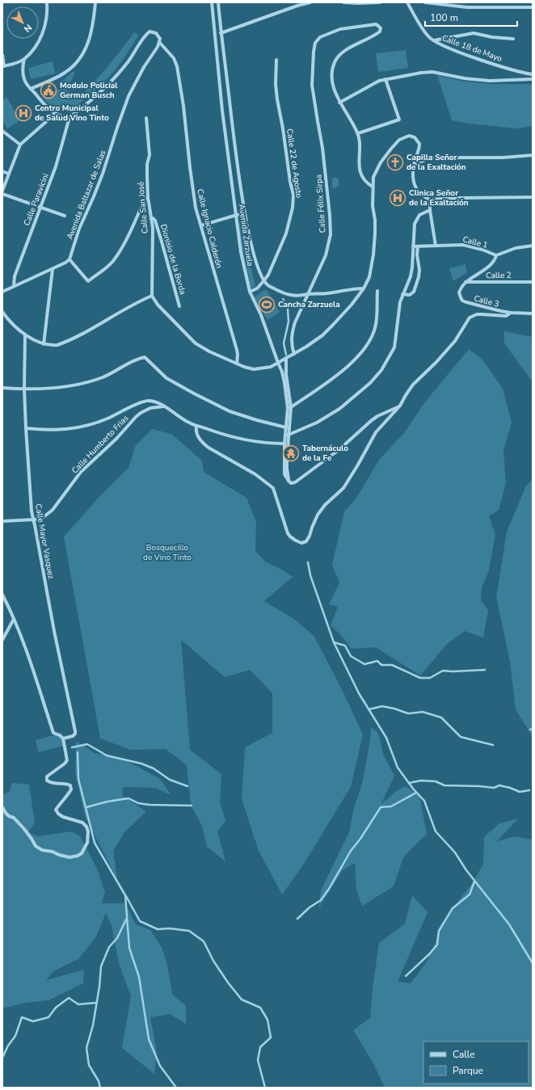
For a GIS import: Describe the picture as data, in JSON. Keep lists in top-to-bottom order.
{
  "streets": {
    "street": [
      "Calle 18 de Mayo",
      "Calle 22 de Agosto",
      "Avenida Baltazar de Salas",
      "Calle Paravicini",
      "Calle Félix Sirpa",
      "Calle San José",
      "Calle Ignacio Calderón",
      "Avenida Zarzuela",
      "Calle 1",
      "Dionisio de la Borda",
      "Calle 2",
      "Calle 3",
      "Calle Humberto Frias",
      "Calle Mayor Vasquez"
    ]
  },
  "crossings": [
    ["Calle 22 de Agosto", "Avenida Zarzuela"],
    ["Avenida Baltazar de Salas", "Calle Ignacio Calderón"],
    ["Calle San José", "Dionisio de la Borda"],
    ["Calle 2", "Calle 3"],
    ["Calle Humberto Frias", "Calle Mayor Vasquez"]
  ],
  "parks": ["Bosquecillo de Vino Tinto"],
  "places": {
    "public building": ["Modulo Policial German Busch"],
    "hospital": ["Centro Municipal de Salud Vino Tinto", "Clinica Señor de la Exaltación"],
    "church": ["Capilla Señor de la Exaltación"],
    "sports": ["Cancha Zarzuela"],
    "temple": ["Tabernáculo de la Fe"]
  },
  "legend": ["Calle", "Parque"],
  "scale_bar": "100 m",
  "north": "bottom right"
}
